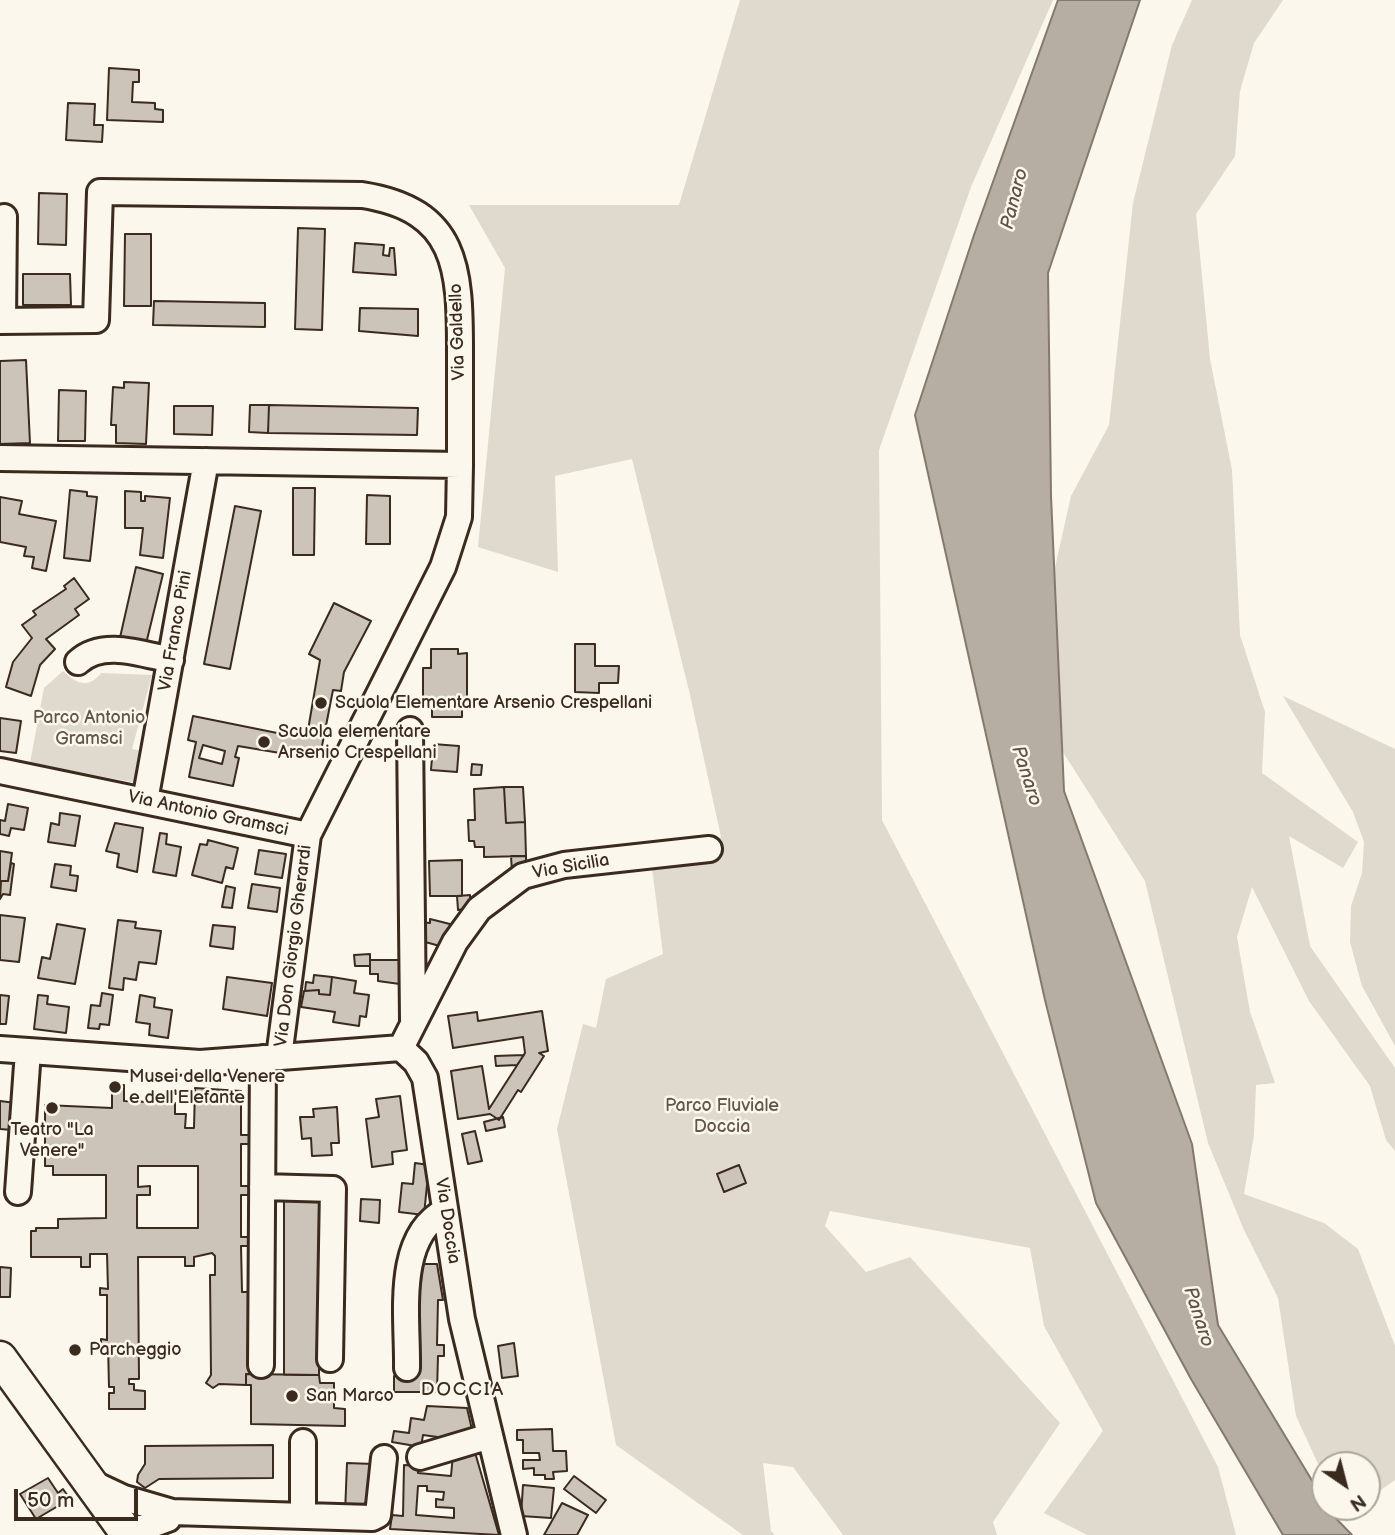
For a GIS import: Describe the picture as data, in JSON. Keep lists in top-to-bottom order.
{
  "streets": {
    "street": [
      "Via Galdello",
      "Via Franco Pini",
      "Via Antonio Gramsci",
      "Via Sicilia",
      "Via Don Giorgio Gherardi",
      "Via Doccia"
    ]
  },
  "crossings": [
    ["Via Galdello", "Via Antonio Gramsci"],
    ["Via Franco Pini", "Via Antonio Gramsci"],
    ["Via Antonio Gramsci", "Via Don Giorgio Gherardi"],
    ["Via Sicilia", "Via Doccia"]
  ],
  "districts": ["DOCCIA"],
  "water": ["Panaro"],
  "parks": ["Parco Antonio Gramsci", "Parco Fluviale Doccia"],
  "places": [
    "Scuola Elementare Arsenio Crespellani",
    "Scuola elementare Arsenio Crespellani",
    "Musei della Venere e dell'Elefante",
    "Teatro \"La Venere\"",
    "Parcheggio",
    "San Marco"
  ],
  "scale_bar": "50 m",
  "north": "bottom right"
}
